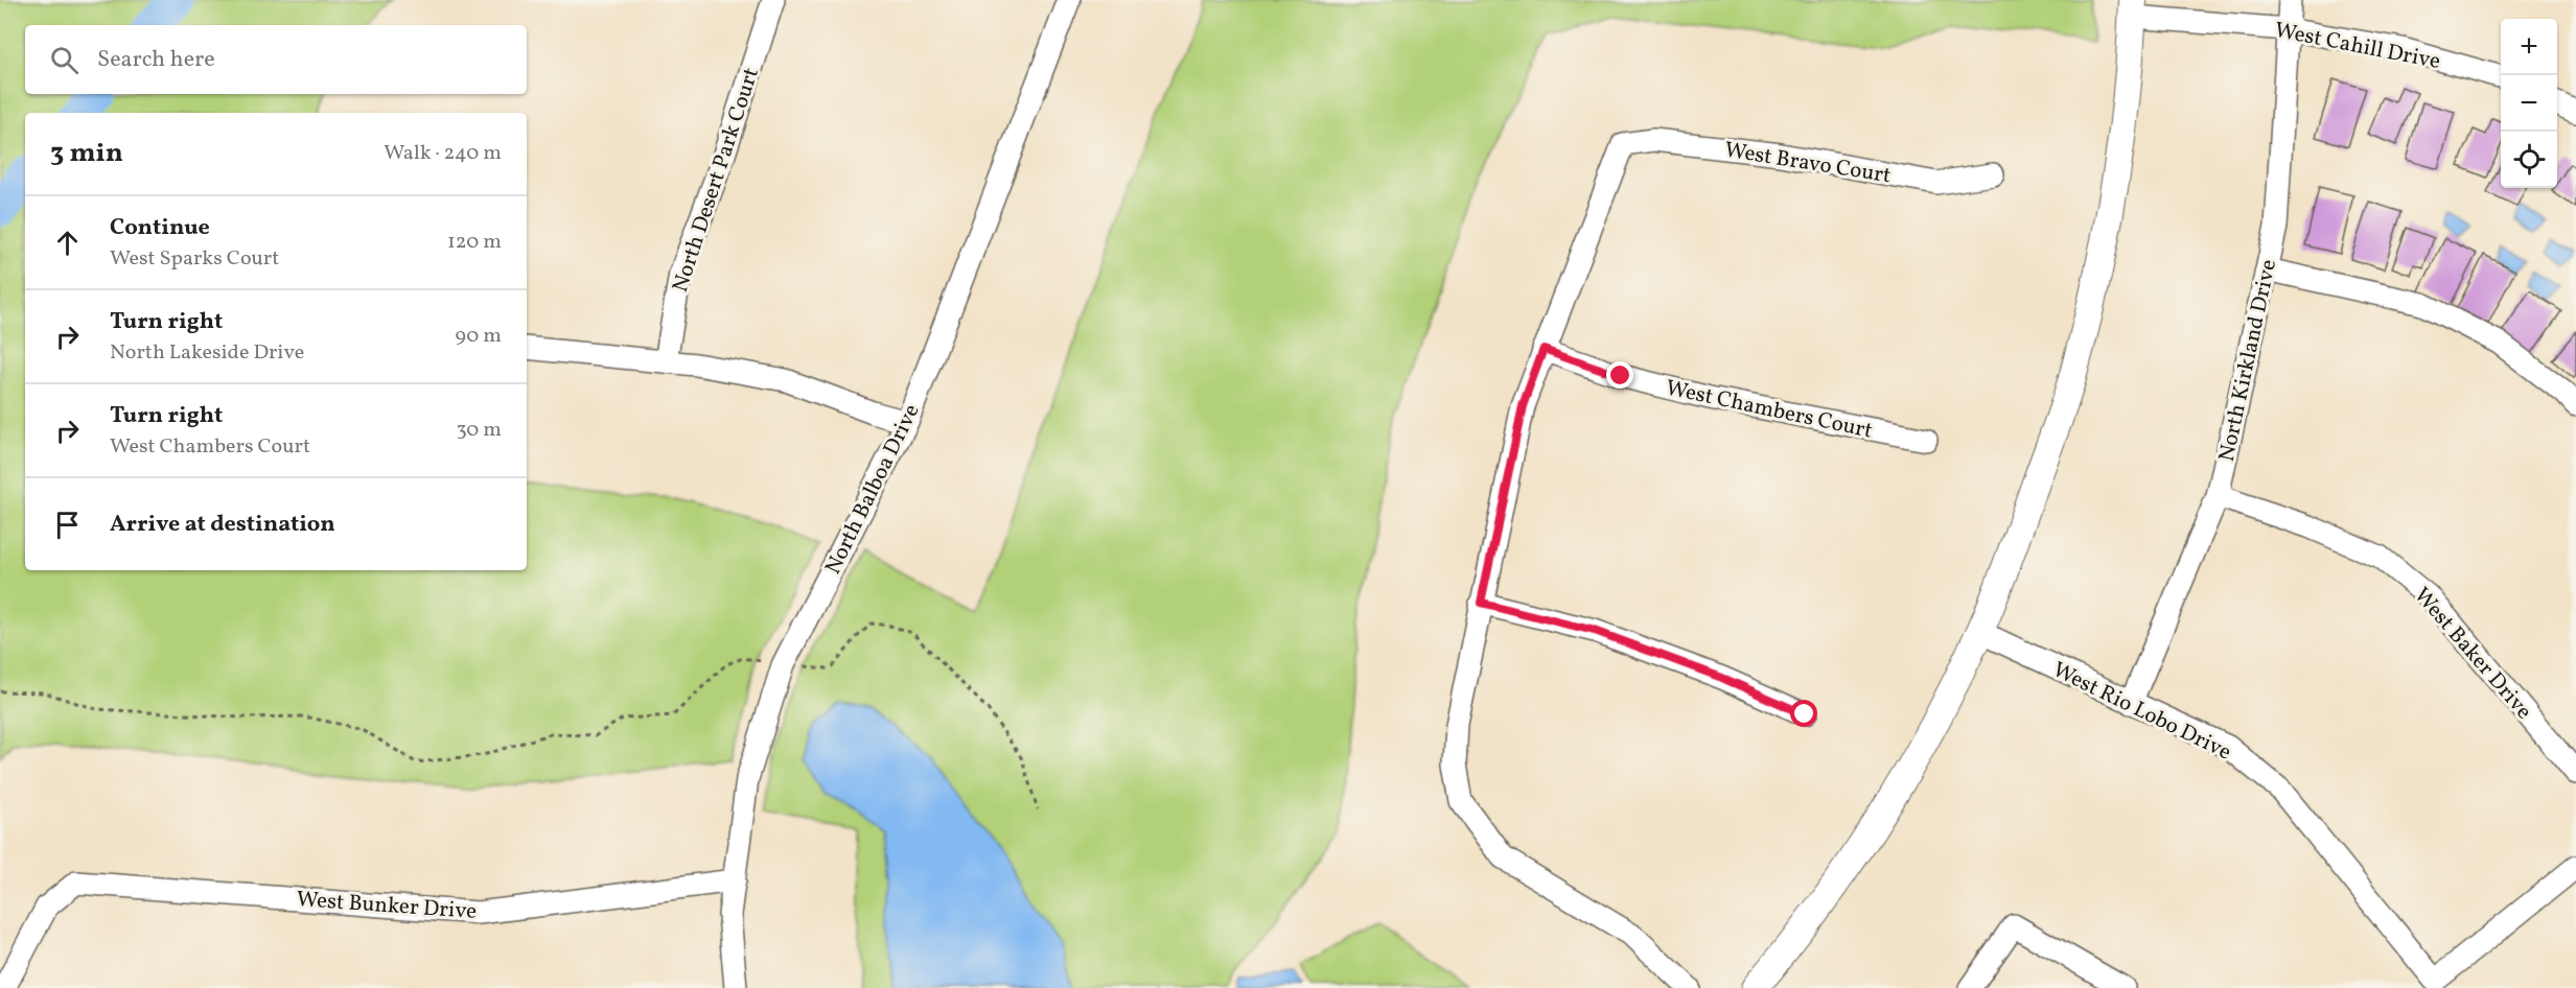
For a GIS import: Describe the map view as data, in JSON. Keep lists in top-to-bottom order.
{
  "streets": {
    "street": [
      "West Cahill Drive",
      "West Bravo Court",
      "North Desert Park Court",
      "North Kirkland Drive",
      "West Chambers Court",
      "North Balboa Drive",
      "West Baker Drive",
      "West Rio Lobo Drive",
      "West Bunker Drive"
    ]
  },
  "crossings": [
    ["West Cahill Drive", "North Kirkland Drive"],
    ["West Bravo Court", "West Chambers Court"],
    ["North Kirkland Drive", "West Baker Drive"],
    ["North Kirkland Drive", "West Rio Lobo Drive"],
    ["North Balboa Drive", "West Bunker Drive"]
  ],
  "page": {
    "map_buttons": ["+", "−"],
    "search": "Search here",
    "heading": ["3 min", "Walk · 240 m"],
    "list": [
      ["Continue", "West Sparks Court", "120 m"],
      ["Turn right", "North Lakeside Drive", "90 m"],
      ["Turn right", "West Chambers Court", "30 m"],
      "Arrive at destination"
    ]
  }
}
